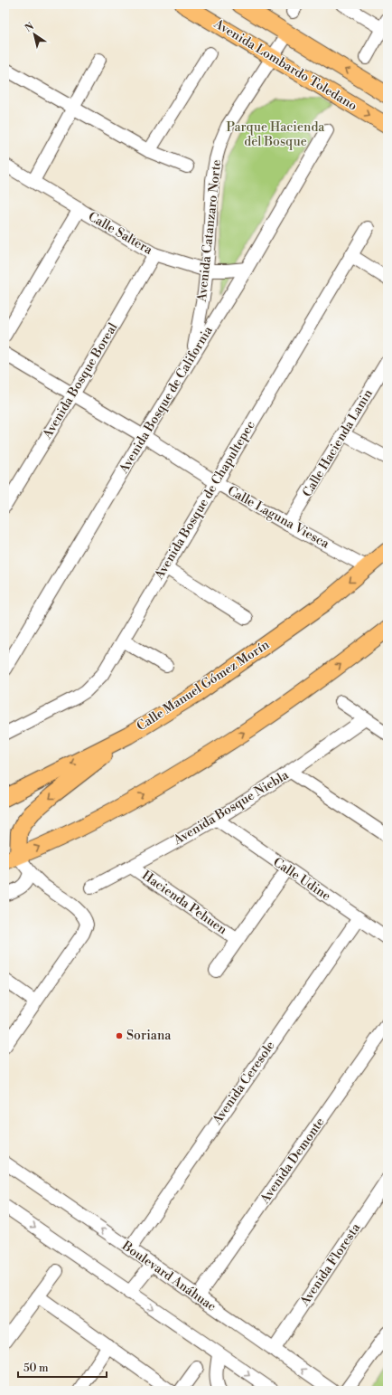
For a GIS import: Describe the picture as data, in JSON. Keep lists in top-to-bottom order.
{
  "streets": {
    "main road": ["Avenida Lombardo Toledano", "Calle Manuel Gómez Morín"],
    "street": [
      "Avenida Catanzaro Norte",
      "Calle Saltera",
      "Avenida Bosque Boreal",
      "Avenida Bosque de California",
      "Calle Hacienda Lanin",
      "Avenida Bosque de Chapultepec",
      "Calle Laguna Viesca",
      "Avenida Bosque Niebla",
      "Calle Udine",
      "Hacienda Pehuen",
      "Avenida Ceresole",
      "Avenida Demonte",
      "Avenida Floresta",
      "Boulevard Anáhuac"
    ]
  },
  "crossings": [
    ["Avenida Lombardo Toledano", "Avenida Catanzaro Norte"],
    ["Avenida Catanzaro Norte", "Calle Saltera"],
    ["Avenida Catanzaro Norte", "Avenida Bosque de California"],
    ["Calle Saltera", "Avenida Bosque Boreal"],
    ["Calle Saltera", "Avenida Bosque de California"],
    ["Avenida Bosque Boreal", "Calle Laguna Viesca"],
    ["Avenida Bosque de California", "Calle Laguna Viesca"],
    ["Calle Hacienda Lanin", "Calle Laguna Viesca"],
    ["Avenida Bosque de Chapultepec", "Calle Laguna Viesca"],
    ["Calle Laguna Viesca", "Calle Manuel Gómez Morín"],
    ["Avenida Bosque Niebla", "Calle Udine"],
    ["Avenida Bosque Niebla", "Hacienda Pehuen"],
    ["Calle Udine", "Avenida Ceresole"],
    ["Avenida Ceresole", "Boulevard Anáhuac"],
    ["Avenida Demonte", "Boulevard Anáhuac"],
    ["Avenida Floresta", "Boulevard Anáhuac"]
  ],
  "parks": ["Parque Hacienda del Bosque"],
  "places": ["Soriana"],
  "scale_bar": "50 m",
  "north": "top left"
}
